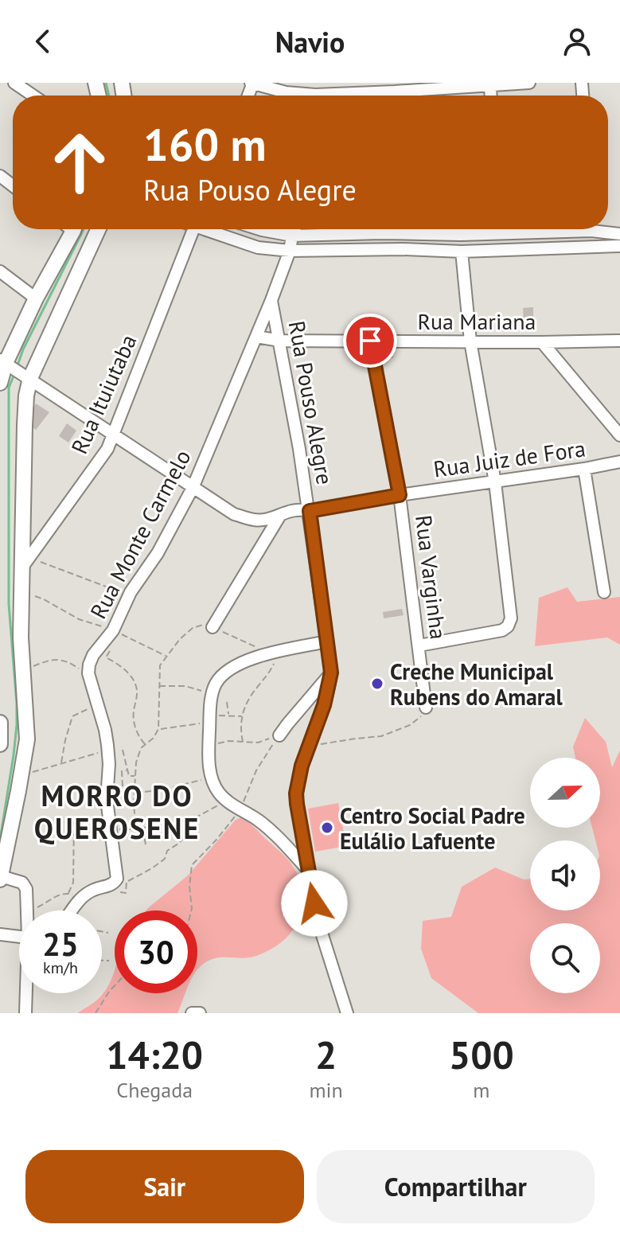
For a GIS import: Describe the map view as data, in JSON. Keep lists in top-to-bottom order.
{
  "streets": {
    "street": [
      "Rua Mariana",
      "Rua Ituiutaba",
      "Rua Pouso Alegre",
      "Rua Juiz de Fora",
      "Rua Monte Carmelo",
      "Rua Varginha"
    ]
  },
  "crossings": [
    ["Rua Mariana", "Rua Pouso Alegre"],
    ["Rua Mariana", "Rua Monte Carmelo"],
    ["Rua Mariana", "Rua Varginha"],
    ["Rua Ituiutaba", "Rua Juiz de Fora"],
    ["Rua Pouso Alegre", "Rua Juiz de Fora"],
    ["Rua Pouso Alegre", "Rua Monte Carmelo"],
    ["Rua Juiz de Fora", "Rua Monte Carmelo"],
    ["Rua Juiz de Fora", "Rua Varginha"]
  ],
  "districts": ["MORRO DO QUEROSENE"],
  "places": ["Creche Municipal Rubens do Amaral", "Centro Social Padre Eulálio Lafuente"],
  "north": "right",
  "page": {
    "header": "Navio",
    "turn": ["160 m", "Rua Pouso Alegre"],
    "speed": "25 km/h",
    "limit": "30",
    "eta": [
      "14:20",
      "Chegada",
      "2",
      "min",
      "500",
      "m"
    ],
    "buttons": ["Sair", "Compartilhar"]
  }
}
